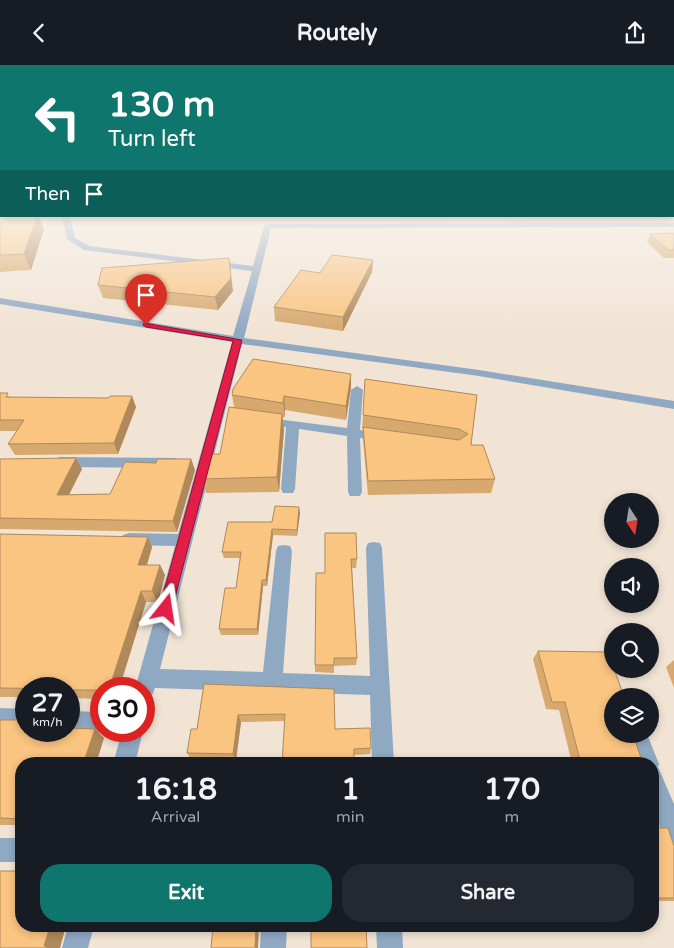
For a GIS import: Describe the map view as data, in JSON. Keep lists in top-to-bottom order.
{
  "north": "bottom",
  "page": {
    "header": "Routely",
    "turn": ["130 m", "Turn left"],
    "then": "Then",
    "speed": "27 km/h",
    "limit": "30",
    "eta": [
      "16:18",
      "Arrival",
      "1",
      "min",
      "170",
      "m"
    ],
    "buttons": ["Exit", "Share"]
  }
}
